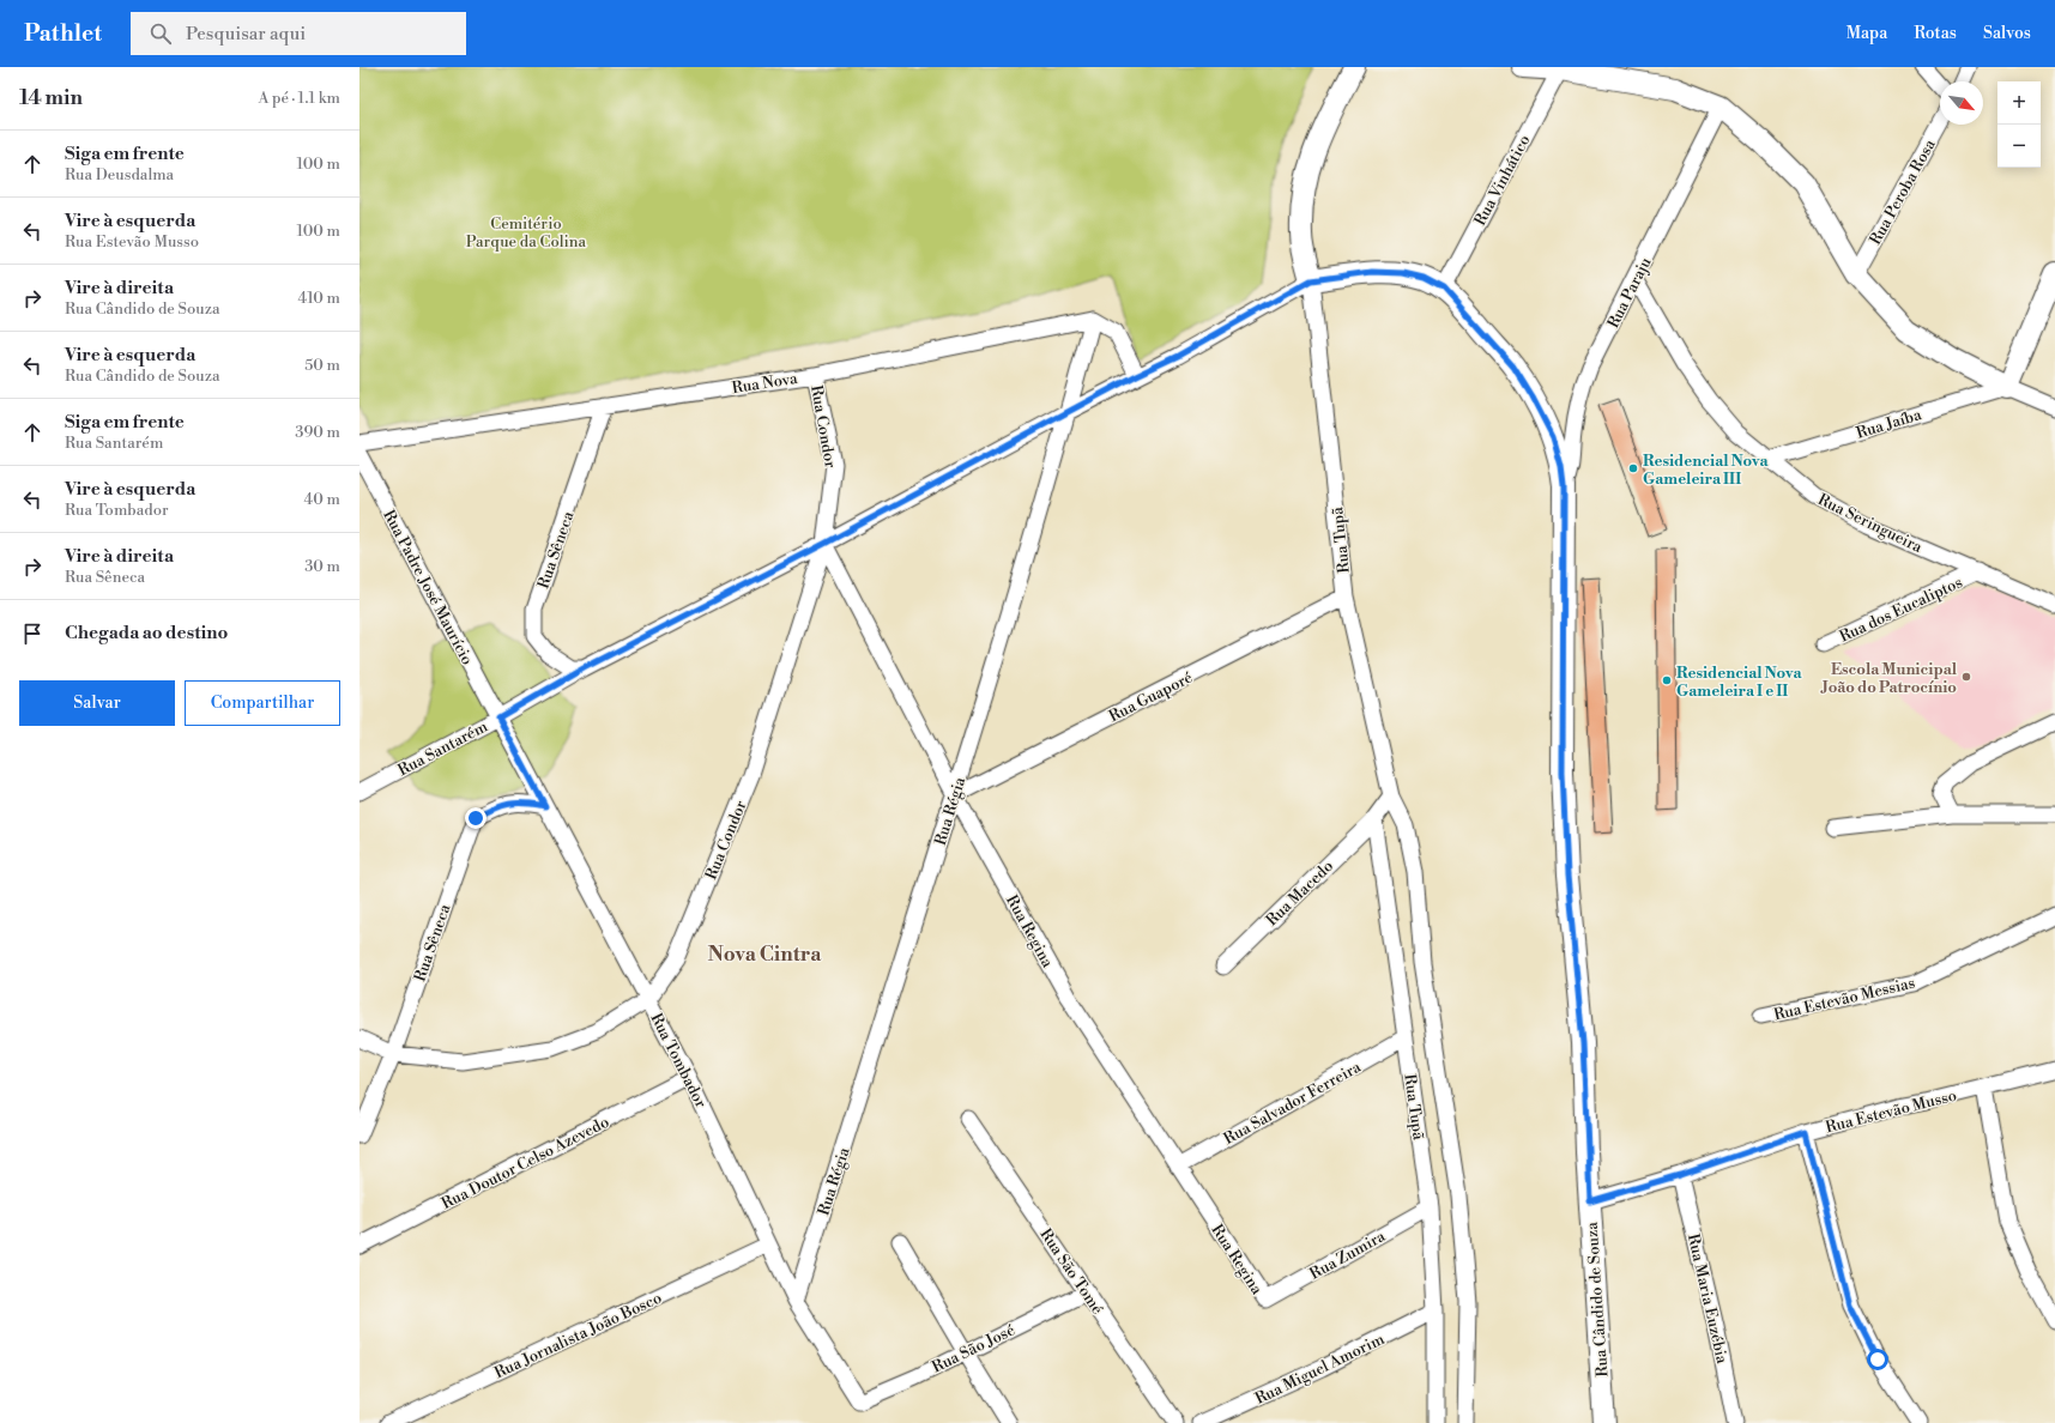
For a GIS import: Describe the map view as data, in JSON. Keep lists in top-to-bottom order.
{
  "streets": {
    "street": [
      "Rua Vinhático",
      "Rua Peroba Rosa",
      "Rua Paraju",
      "Rua Nova",
      "Rua Jaíba",
      "Rua Condor",
      "Rua Seringueira",
      "Rua Tupã",
      "Rua Sêneca",
      "Rua Padre José Maurício",
      "Rua dos Eucaliptos",
      "Rua Guaporé",
      "Rua Santarém",
      "Rua Régia",
      "Rua Macedo",
      "Rua Regina",
      "Rua Estevão Messias",
      "Rua Tombador",
      "Rua Salvador Ferreira",
      "Rua Estevão Musso",
      "Rua Doutor Celso Azevedo",
      "Rua Zumira",
      "Rua São Tomé",
      "Rua Maria Euzébia",
      "Rua Cândido de Souza",
      "Rua Jornalista João Bosco",
      "Rua São José",
      "Rua Miguel Amorim"
    ]
  },
  "crossings": [
    ["Rua Vinhático", "Rua Cândido de Souza"],
    ["Rua Paraju", "Rua Seringueira"],
    ["Rua Paraju", "Rua Cândido de Souza"],
    ["Rua Nova", "Rua Condor"],
    ["Rua Nova", "Rua Sêneca"],
    ["Rua Nova", "Rua Régia"],
    ["Rua Jaíba", "Rua Seringueira"],
    ["Rua Condor", "Rua Sêneca"],
    ["Rua Condor", "Rua Santarém"],
    ["Rua Condor", "Rua Regina"],
    ["Rua Condor", "Rua Tombador"],
    ["Rua Seringueira", "Rua dos Eucaliptos"],
    ["Rua Tupã", "Rua Guaporé"],
    ["Rua Tupã", "Rua Santarém"],
    ["Rua Tupã", "Rua Macedo"],
    ["Rua Tupã", "Rua Salvador Ferreira"],
    ["Rua Tupã", "Rua Zumira"],
    ["Rua Tupã", "Rua Cândido de Souza"],
    ["Rua Tupã", "Rua Miguel Amorim"],
    ["Rua Sêneca", "Rua Santarém"],
    ["Rua Sêneca", "Rua Tombador"],
    ["Rua Padre José Maurício", "Rua Santarém"],
    ["Rua Padre José Maurício", "Rua Tombador"],
    ["Rua Guaporé", "Rua Régia"],
    ["Rua Guaporé", "Rua Regina"],
    ["Rua Santarém", "Rua Régia"],
    ["Rua Santarém", "Rua Regina"],
    ["Rua Santarém", "Rua Tombador"],
    ["Rua Santarém", "Rua Cândido de Souza"],
    ["Rua Régia", "Rua Regina"],
    ["Rua Régia", "Rua Tombador"],
    ["Rua Regina", "Rua Salvador Ferreira"],
    ["Rua Regina", "Rua Zumira"],
    ["Rua Tombador", "Rua Doutor Celso Azevedo"],
    ["Rua Tombador", "Rua Jornalista João Bosco"],
    ["Rua Tombador", "Rua São José"],
    ["Rua Estevão Musso", "Rua Maria Euzébia"],
    ["Rua Estevão Musso", "Rua Cândido de Souza"],
    ["Rua São Tomé", "Rua São José"]
  ],
  "districts": ["Nova Cintra"],
  "parks": ["Cemitério Parque da Colina"],
  "places": ["Residencial Nova Gameleira III", "Escola Municipal João do Patrocínio", "Residencial Nova Gameleira I e II"],
  "north": "bottom right",
  "page": {
    "header": "Pathlet",
    "search": "Pesquisar aqui",
    "nav": ["Mapa", "Rotas", "Salvos"],
    "heading": ["14 min", "A pé · 1.1 km"],
    "map_buttons": ["+", "−"],
    "list": [
      ["Siga em frente", "Rua Deusdalma", "100 m"],
      ["Vire à esquerda", "Rua Estevão Musso", "100 m"],
      ["Vire à direita", "Rua Cândido de Souza", "410 m"],
      ["Vire à esquerda", "Rua Cândido de Souza", "50 m"],
      ["Siga em frente", "Rua Santarém", "390 m"],
      ["Vire à esquerda", "Rua Tombador", "40 m"],
      ["Vire à direita", "Rua Sêneca", "30 m"],
      "Chegada ao destino"
    ],
    "buttons": ["Salvar", "Compartilhar"]
  }
}
